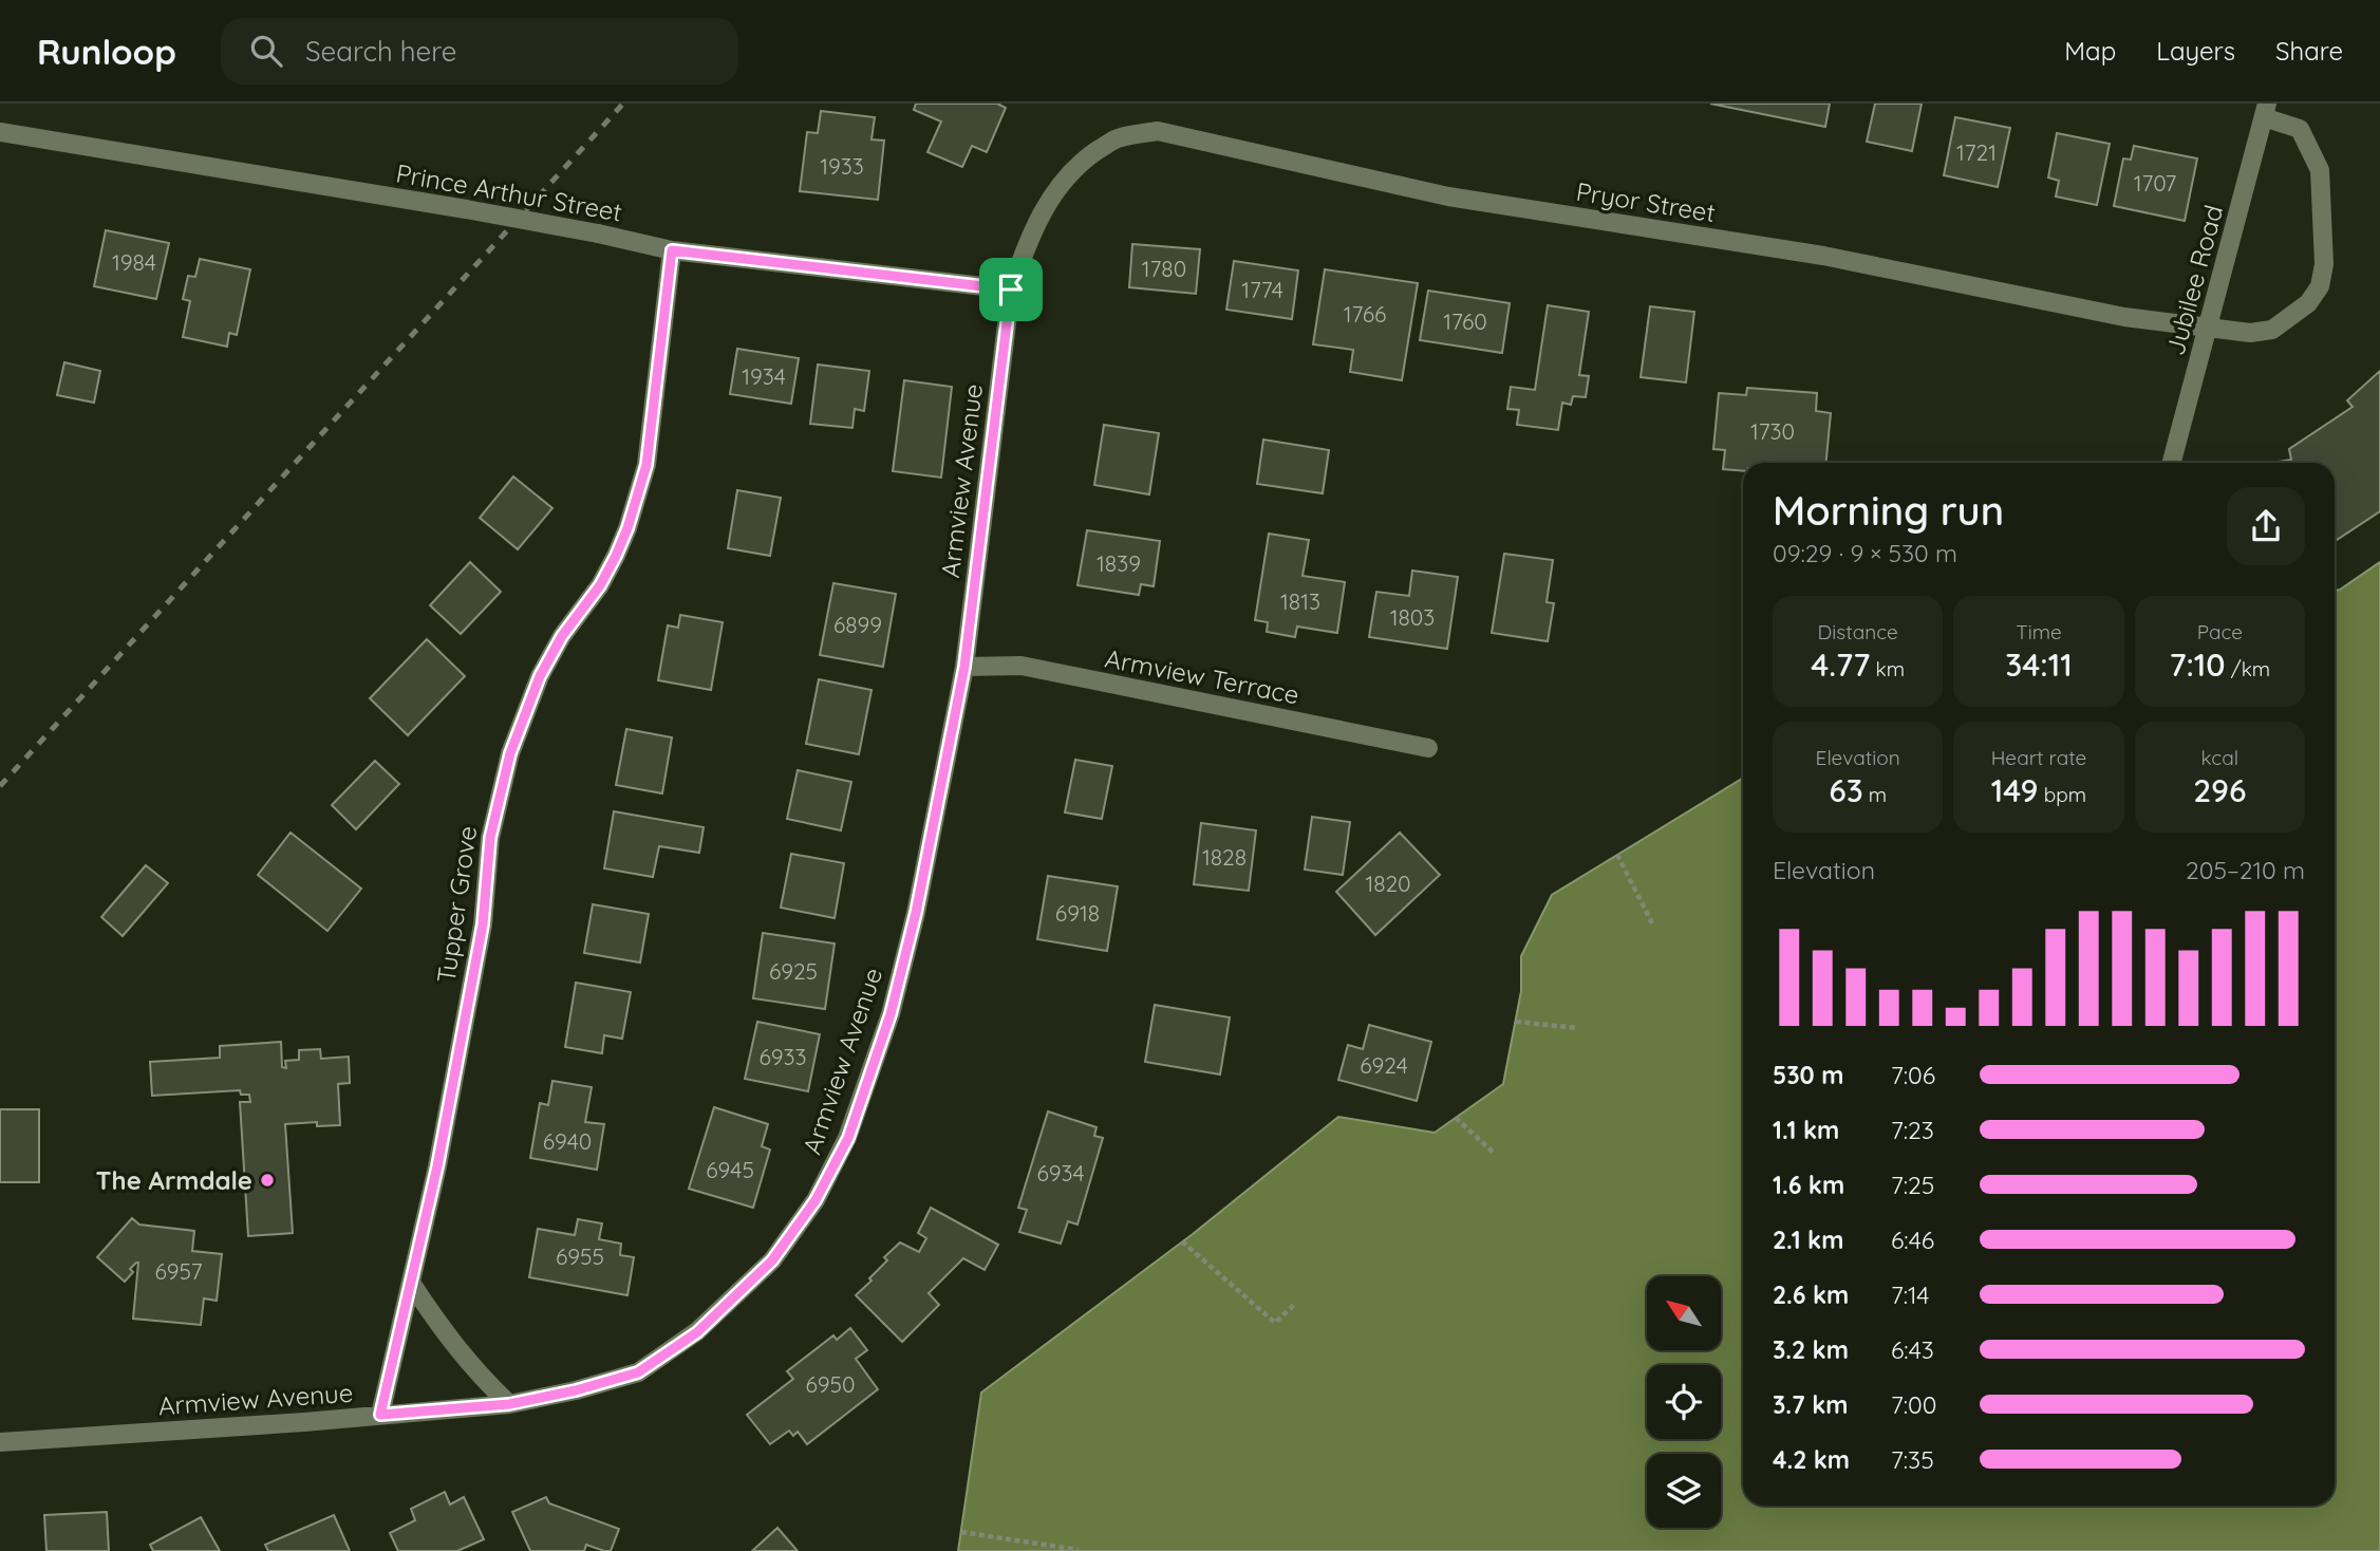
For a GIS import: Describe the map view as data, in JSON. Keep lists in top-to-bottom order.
{
  "streets": {
    "street": [
      "Prince Arthur Street",
      "Pryor Street",
      "Jubilee Road",
      "Armview Avenue",
      "Armview Terrace",
      "Tupper Grove"
    ]
  },
  "crossings": [
    ["Prince Arthur Street", "Armview Avenue"],
    ["Prince Arthur Street", "Tupper Grove"],
    ["Pryor Street", "Jubilee Road"],
    ["Pryor Street", "Armview Avenue"],
    ["Armview Avenue", "Armview Terrace"],
    ["Armview Avenue", "Tupper Grove"]
  ],
  "places": ["The Armdale"],
  "house_numbers": [
    "1721",
    "1933",
    "1707",
    "1984",
    "1780",
    "1774",
    "1766",
    "1760",
    "1934",
    "1730",
    "1839",
    "1813",
    "1803",
    "6899",
    "1828",
    "1820",
    "6918",
    "6925",
    "6933",
    "6924",
    "6940",
    "6945",
    "6934",
    "6955",
    "6957",
    "6950"
  ],
  "north": "top left",
  "page": {
    "header": "Runloop",
    "search": "Search here",
    "nav": ["Map", "Layers", "Share"],
    "heading": ["Morning run", "09:29 · 9 × 530 m"],
    "stats": [
      ["Distance", "4.77 km"],
      ["Time", "34:11"],
      ["Pace", "7:10 /km"],
      ["Elevation", "63 m"],
      ["Heart rate", "149 bpm"],
      ["kcal", "296"]
    ],
    "chart": ["Elevation", "205–210 m"],
    "list": [
      {
        "name": "530 m",
        "note": "7:06"
      },
      {
        "name": "1.1 km",
        "note": "7:23"
      },
      {
        "name": "1.6 km",
        "note": "7:25"
      },
      {
        "name": "2.1 km",
        "note": "6:46"
      },
      {
        "name": "2.6 km",
        "note": "7:14"
      },
      {
        "name": "3.2 km",
        "note": "6:43"
      },
      {
        "name": "3.7 km",
        "note": "7:00"
      },
      {
        "name": "4.2 km",
        "note": "7:35"
      }
    ]
  }
}
